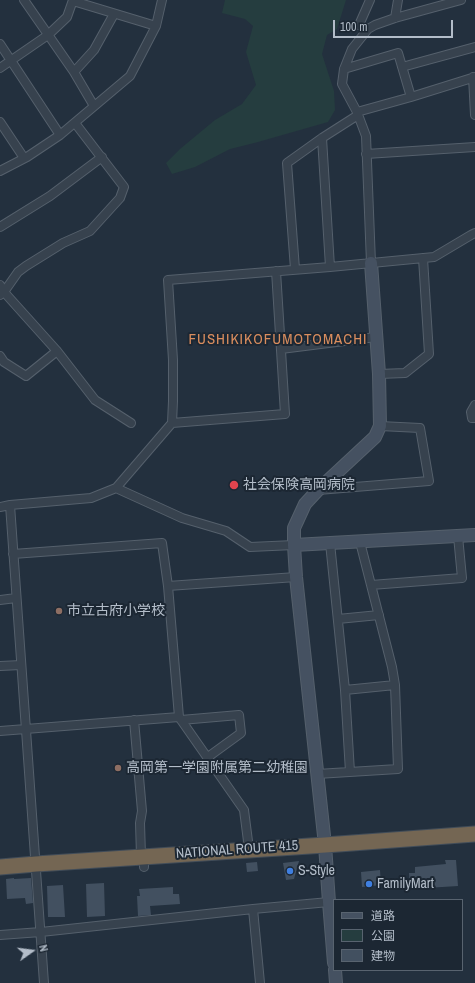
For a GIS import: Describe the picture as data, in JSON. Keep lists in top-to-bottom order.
{
  "streets": {
    "highway": ["NATIONAL ROUTE 415"]
  },
  "districts": ["FUSHIKIKOFUMOTOMACHI"],
  "places": [
    "社会保険高岡病院",
    "市立古府小学校",
    "高岡第一学園附属第二幼稚園",
    "S-Style",
    "FamilyMart"
  ],
  "legend": ["道路", "公園", "建物"],
  "scale_bar": "100 m",
  "north": "right"
}
